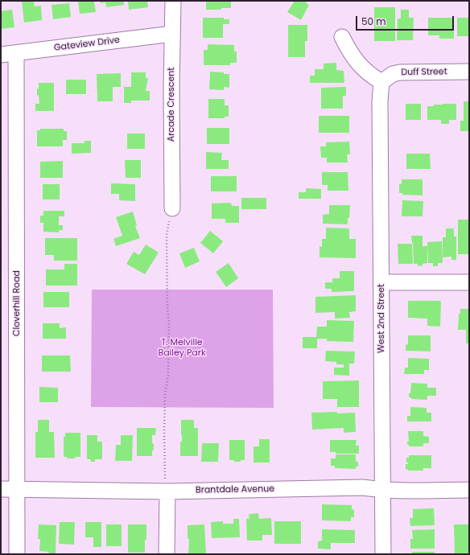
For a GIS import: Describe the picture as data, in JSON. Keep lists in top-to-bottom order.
{
  "streets": {
    "street": [
      "Gateview Drive",
      "Duff Street",
      "Arcade Crescent",
      "Cloverhill Road",
      "West 2nd Street",
      "Brantdale Avenue"
    ]
  },
  "crossings": [
    ["Gateview Drive", "Arcade Crescent"],
    ["Gateview Drive", "Cloverhill Road"],
    ["Duff Street", "West 2nd Street"],
    ["Cloverhill Road", "Brantdale Avenue"],
    ["West 2nd Street", "Brantdale Avenue"]
  ],
  "parks": ["T. Melville Bailey Park"],
  "scale_bar": "50 m"
}
